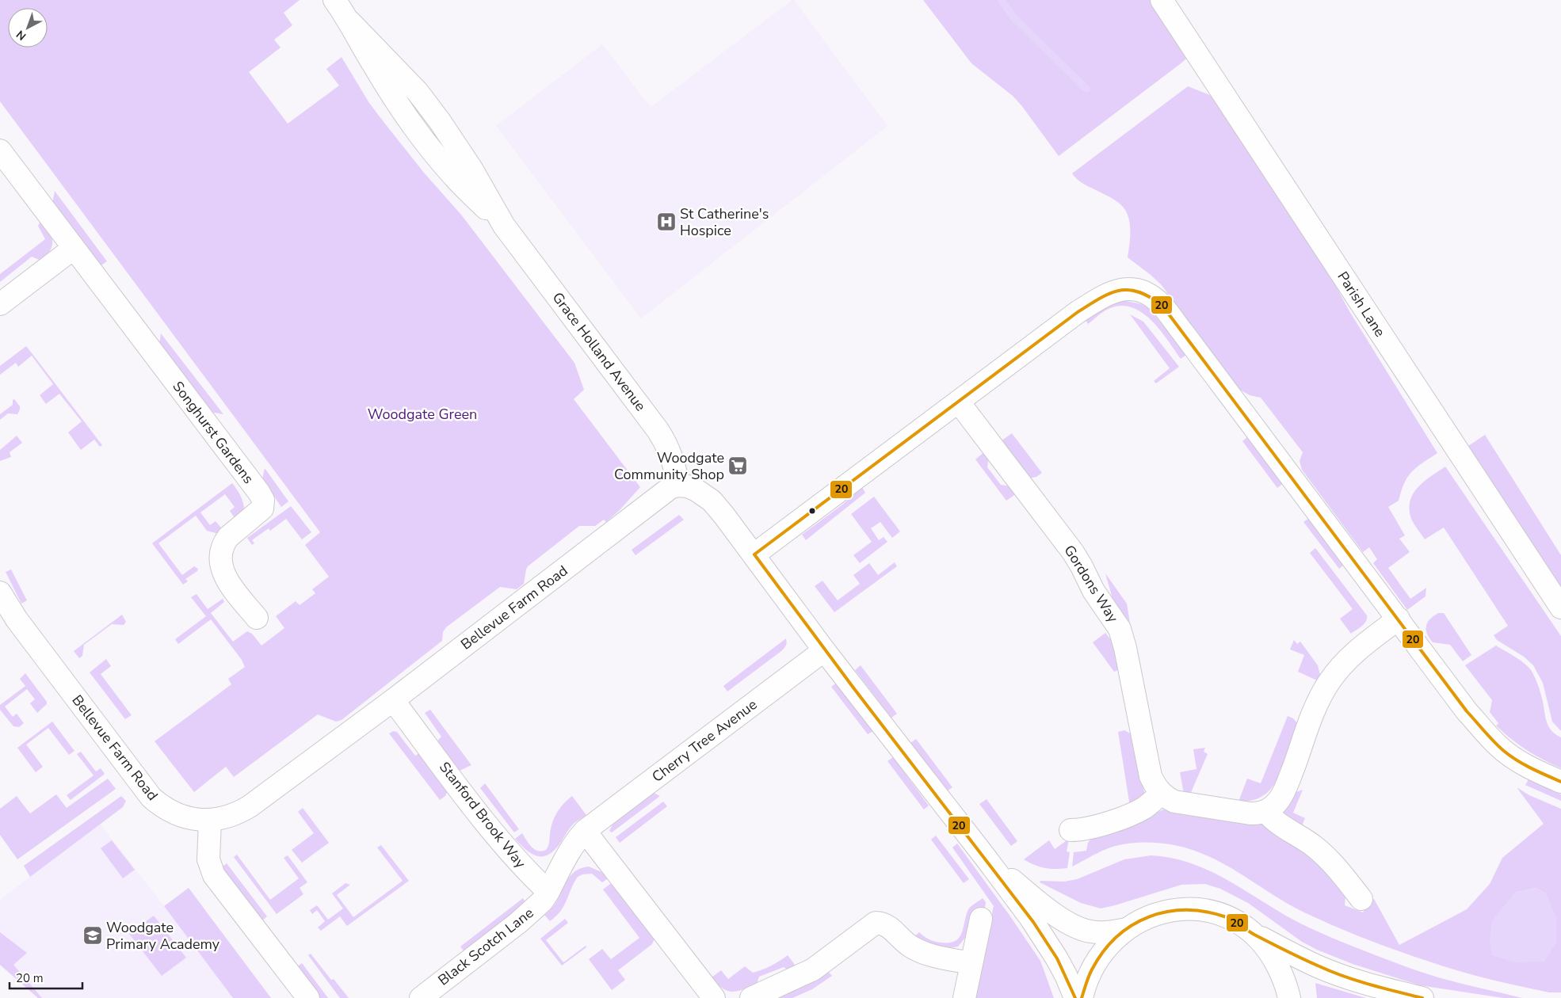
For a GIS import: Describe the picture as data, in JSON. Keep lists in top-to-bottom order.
{
  "streets": {
    "street": [
      "Parish Lane",
      "Grace Holland Avenue",
      "Songhurst Gardens",
      "Gordons Way",
      "Bellevue Farm Road",
      "Cherry Tree Avenue",
      "Stanford Brook Way",
      "Black Scotch Lane"
    ]
  },
  "crossings": [
    ["Grace Holland Avenue", "Bellevue Farm Road"],
    ["Bellevue Farm Road", "Stanford Brook Way"],
    ["Stanford Brook Way", "Black Scotch Lane"]
  ],
  "parks": ["Woodgate Green"],
  "places": {
    "hospital": ["St Catherine's Hospice"],
    "supermarket": ["Woodgate Community Shop"],
    "school or university": ["Woodgate Primary Academy"]
  },
  "lines": ["transit line 20"],
  "scale_bar": "20 m",
  "north": "bottom left"
}
